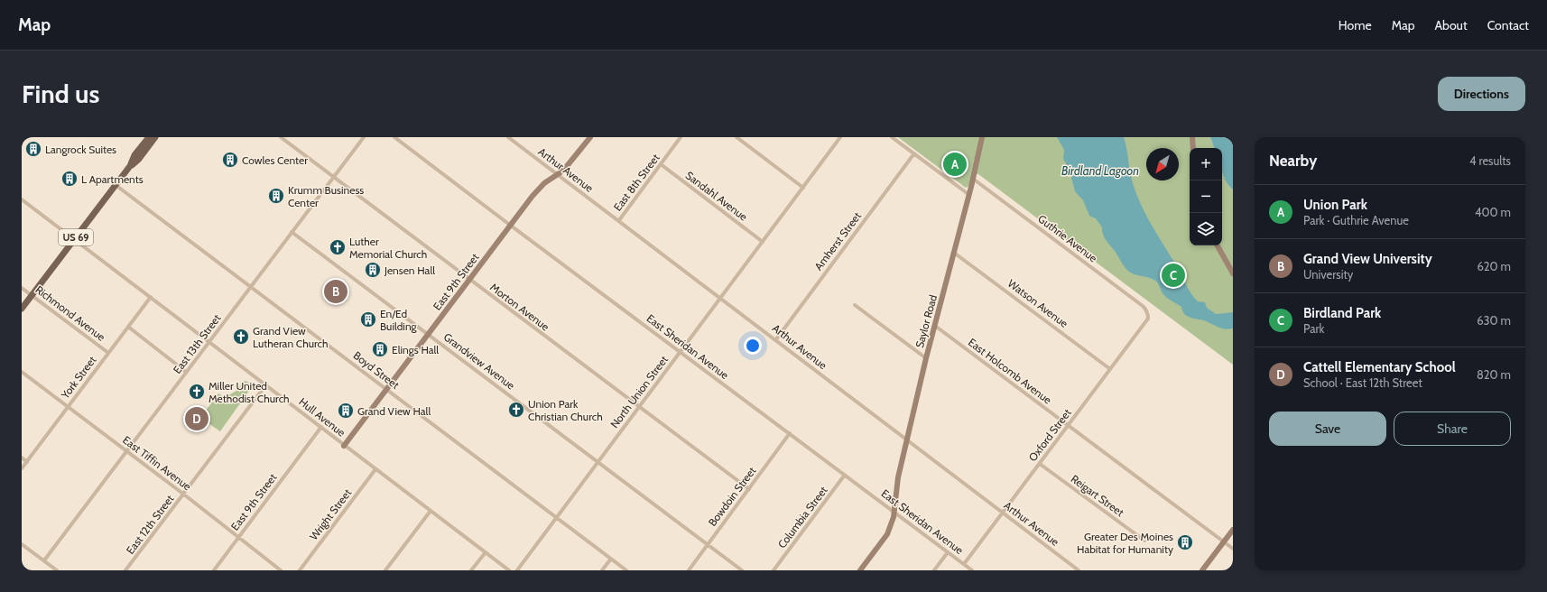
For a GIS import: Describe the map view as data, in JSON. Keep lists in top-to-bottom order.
{
  "streets": {
    "main road": ["US 69"],
    "street": [
      "Arthur Avenue",
      "East 8th Street",
      "Sandahl Avenue",
      "Guthrie Avenue",
      "Amherst Street",
      "East 9th Street",
      "Watson Avenue",
      "Morton Avenue",
      "Richmond Avenue",
      "Saylor Road",
      "East 13th Street",
      "East Sheridan Avenue",
      "Grandview Avenue",
      "Boyd Street",
      "East Holcomb Avenue",
      "York Street",
      "North Union Street",
      "Hull Avenue",
      "Oxford Street",
      "East Tiffin Avenue",
      "Reigart Street",
      "Bowdoin Street",
      "Wright Street",
      "Columbia Street",
      "East 12th Street"
    ]
  },
  "crossings": [
    ["Arthur Avenue", "East 8th Street"],
    ["Arthur Avenue", "Amherst Street"],
    ["Arthur Avenue", "East 9th Street"],
    ["Arthur Avenue", "Saylor Road"],
    ["Arthur Avenue", "North Union Street"],
    ["Arthur Avenue", "Oxford Street"],
    ["East 8th Street", "Sandahl Avenue"],
    ["Sandahl Avenue", "North Union Street"],
    ["US 69", "Richmond Avenue"],
    ["US 69", "Boyd Street"],
    ["US 69", "Hull Avenue"],
    ["Guthrie Avenue", "Saylor Road"],
    ["Guthrie Avenue", "Oxford Street"],
    ["East 9th Street", "Morton Avenue"],
    ["East 9th Street", "East Sheridan Avenue"],
    ["East 9th Street", "Grandview Avenue"],
    ["East 9th Street", "Boyd Street"],
    ["East 9th Street", "Hull Avenue"],
    ["East 9th Street", "East Tiffin Avenue"],
    ["Watson Avenue", "Saylor Road"],
    ["Watson Avenue", "Oxford Street"],
    ["Morton Avenue", "East 13th Street"],
    ["Morton Avenue", "North Union Street"],
    ["Morton Avenue", "Bowdoin Street"],
    ["Richmond Avenue", "York Street"],
    ["Saylor Road", "East Sheridan Avenue"],
    ["Saylor Road", "East Holcomb Avenue"],
    ["East 13th Street", "Grandview Avenue"],
    ["East 13th Street", "Boyd Street"],
    ["East 13th Street", "Hull Avenue"],
    ["East 13th Street", "East Tiffin Avenue"],
    ["East Sheridan Avenue", "North Union Street"],
    ["East Sheridan Avenue", "Oxford Street"],
    ["East Sheridan Avenue", "Bowdoin Street"],
    ["East Sheridan Avenue", "Columbia Street"],
    ["Grandview Avenue", "North Union Street"],
    ["Grandview Avenue", "Bowdoin Street"],
    ["Boyd Street", "North Union Street"],
    ["East Holcomb Avenue", "Oxford Street"],
    ["York Street", "Hull Avenue"],
    ["York Street", "East Tiffin Avenue"],
    ["Hull Avenue", "Wright Street"],
    ["Hull Avenue", "East 12th Street"],
    ["Oxford Street", "Reigart Street"],
    ["East Tiffin Avenue", "East 12th Street"]
  ],
  "water": ["Birdland Lagoon"],
  "places": {
    "building": [
      "Langrock Suites",
      "Cowles Center",
      "L Apartments",
      "Krumm Business Center",
      "Jensen Hall",
      "En/Ed Building",
      "Elings Hall",
      "Grand View Hall",
      "Greater Des Moines Habitat for Humanity"
    ],
    "church": [
      "Luther Memorial Church",
      "Grand View Lutheran Church",
      "Miller United Methodist Church",
      "Union Park Christian Church"
    ]
  },
  "north": "bottom left",
  "page": {
    "header": "Map",
    "nav": [
      "Home",
      "Map",
      "About",
      "Contact"
    ],
    "buttons": [
      "Directions",
      ["Save", "Share"]
    ],
    "title": "Find us",
    "heading": ["Nearby", "4 results"],
    "map_buttons": ["+", "−"],
    "pins": [
      "A",
      "C",
      "B",
      "D"
    ],
    "list": [
      {
        "mark": "A",
        "name": "Union Park",
        "note": "Park · Guthrie Avenue",
        "value": "400 m"
      },
      {
        "mark": "B",
        "name": "Grand View University",
        "note": "University",
        "value": "620 m"
      },
      {
        "mark": "C",
        "name": "Birdland Park",
        "note": "Park",
        "value": "630 m"
      },
      {
        "mark": "D",
        "name": "Cattell Elementary School",
        "note": "School · East 12th Street",
        "value": "820 m"
      }
    ]
  }
}
